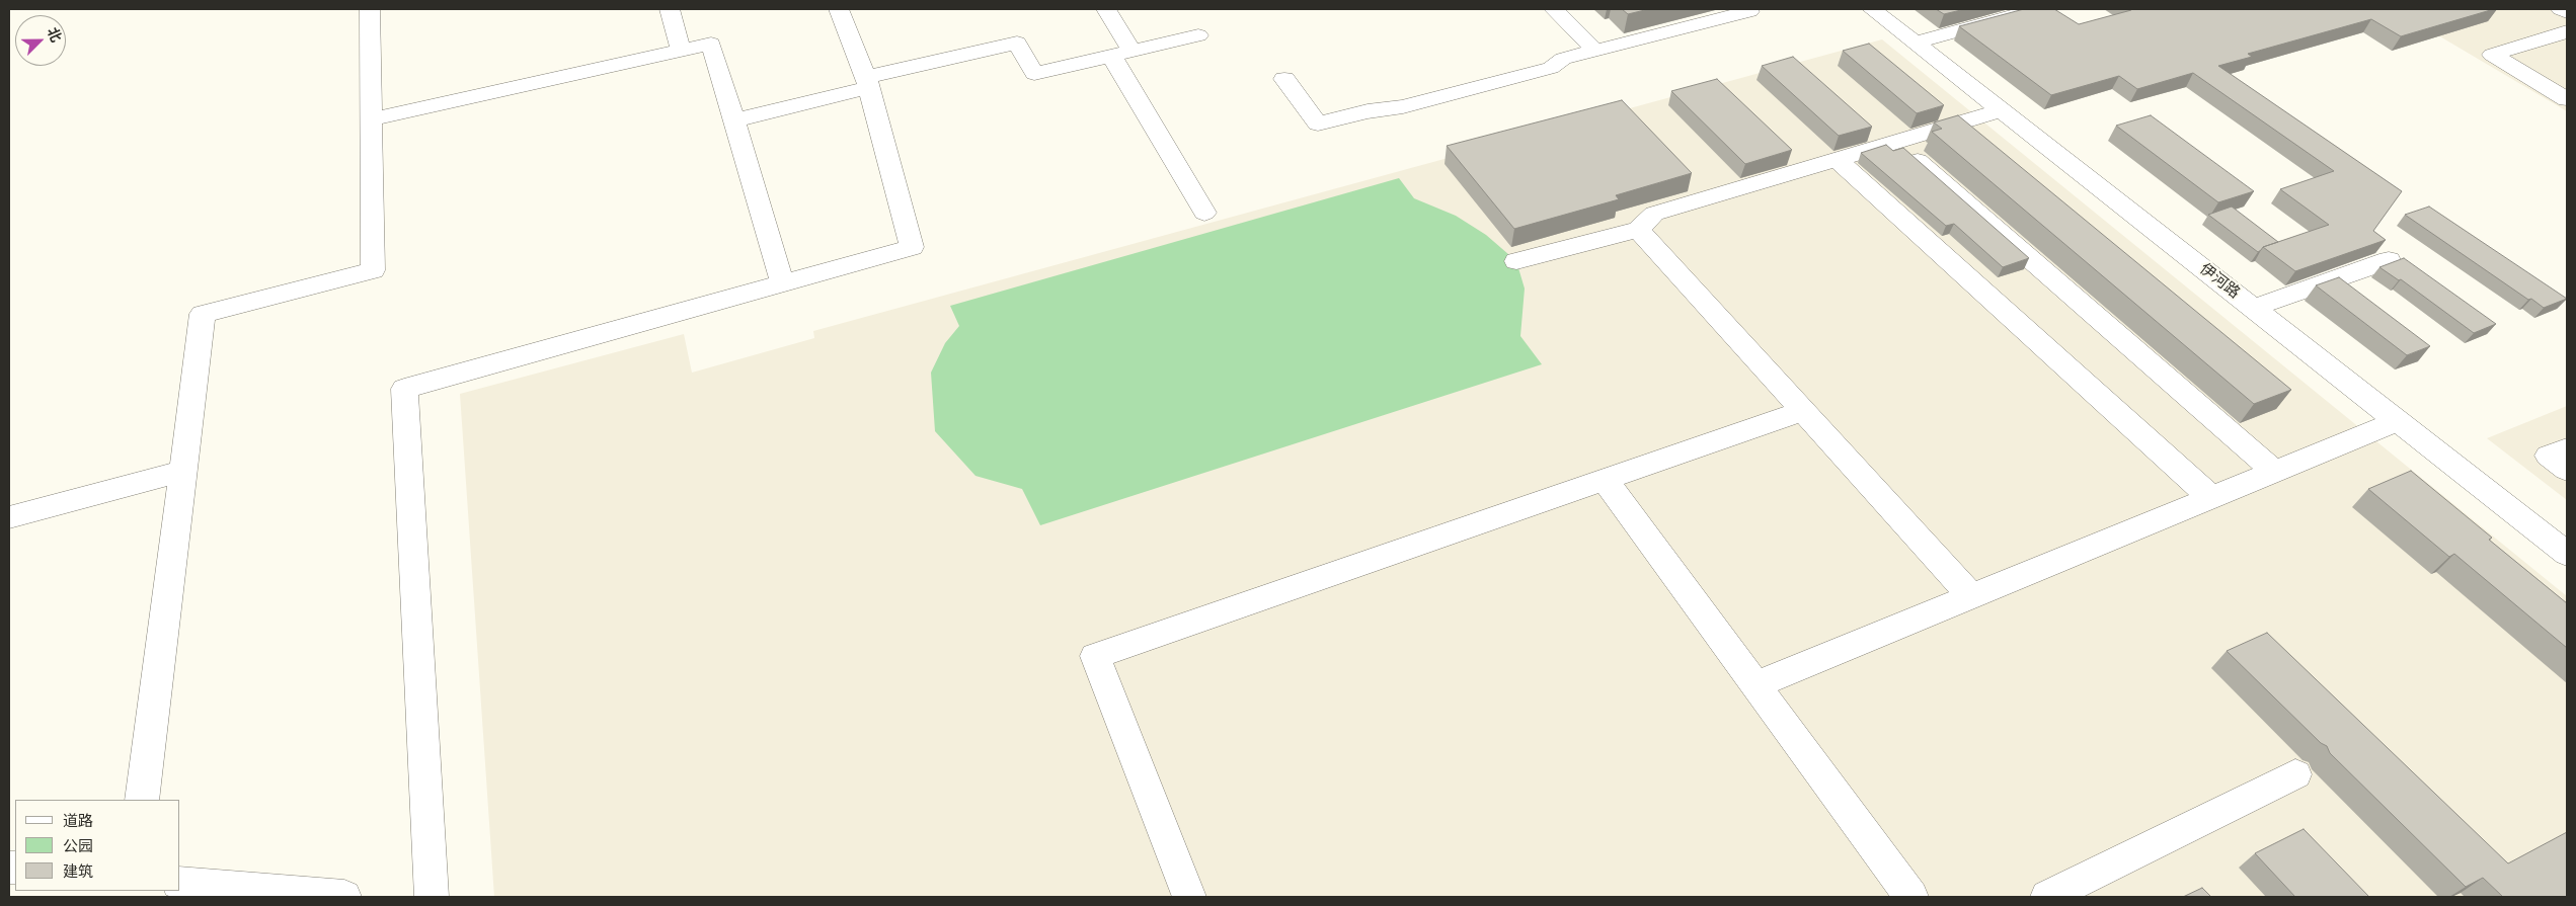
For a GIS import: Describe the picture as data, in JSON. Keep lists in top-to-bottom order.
{
  "streets": {
    "street": ["伊河路"]
  },
  "legend": ["道路", "公园", "建筑"],
  "north": "top right"
}
